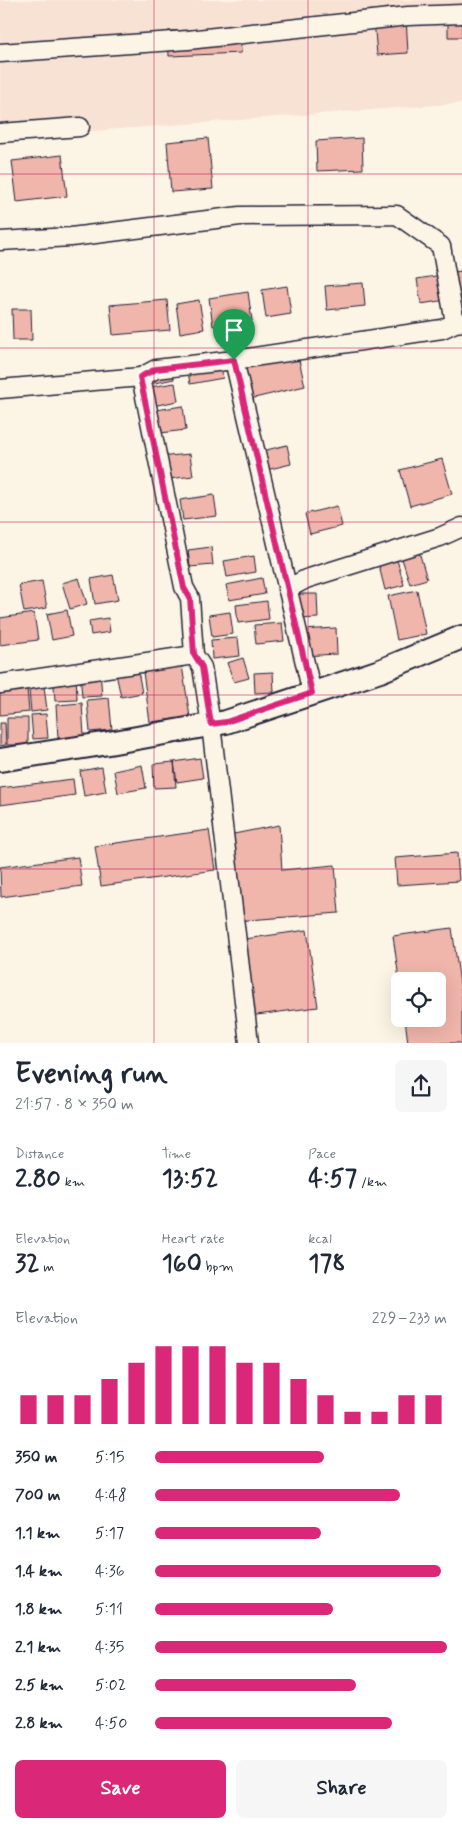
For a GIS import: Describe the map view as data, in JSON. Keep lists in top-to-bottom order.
{
  "page": {
    "heading": ["Evening run", "21:57 · 8 × 350 m"],
    "stats": [
      ["Distance", "2.80 km"],
      ["Time", "13:52"],
      ["Pace", "4:57 /km"],
      ["Elevation", "32 m"],
      ["Heart rate", "160 bpm"],
      ["kcal", "178"]
    ],
    "chart": ["Elevation", "229–233 m"],
    "list": [
      {
        "name": "350 m",
        "note": "5:15"
      },
      {
        "name": "700 m",
        "note": "4:48"
      },
      {
        "name": "1.1 km",
        "note": "5:17"
      },
      {
        "name": "1.4 km",
        "note": "4:36"
      },
      {
        "name": "1.8 km",
        "note": "5:11"
      },
      {
        "name": "2.1 km",
        "note": "4:35"
      },
      {
        "name": "2.5 km",
        "note": "5:02"
      },
      {
        "name": "2.8 km",
        "note": "4:50"
      }
    ],
    "buttons": ["Save", "Share"]
  }
}
